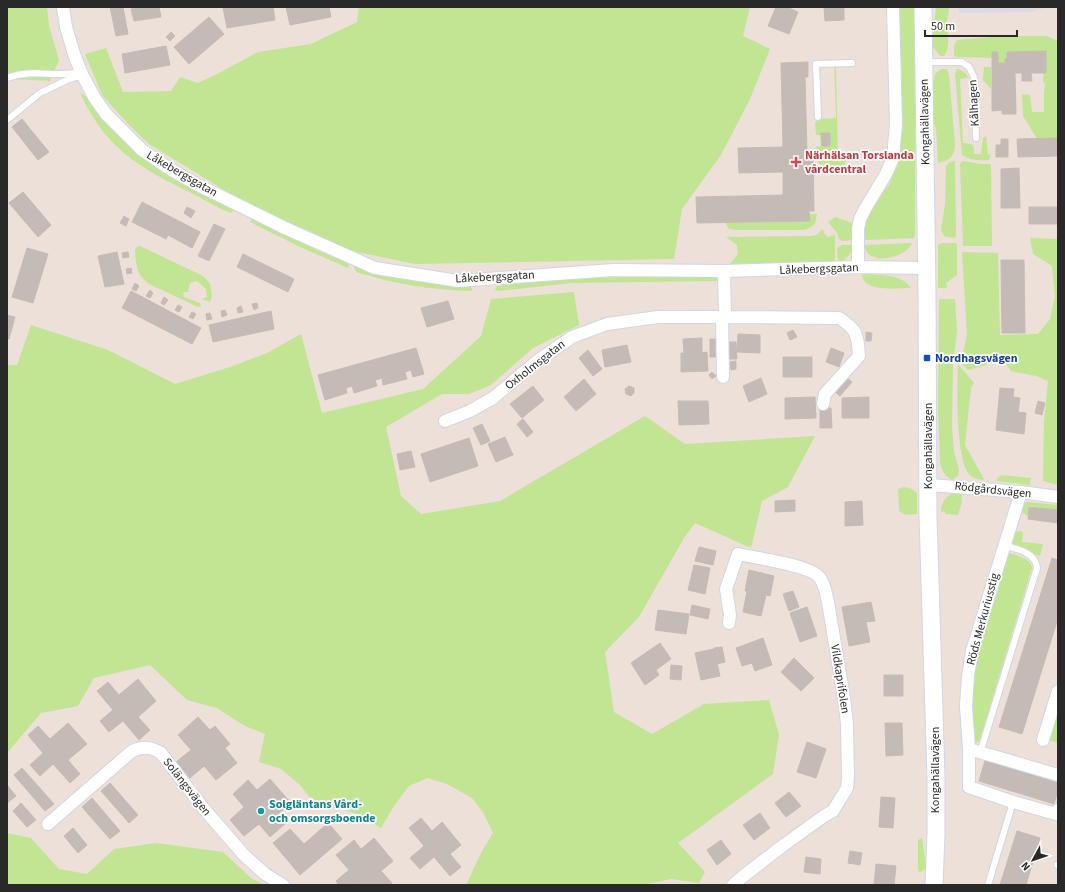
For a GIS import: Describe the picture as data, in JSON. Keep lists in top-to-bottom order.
{
  "streets": {
    "street": [
      "Kongahällavägen",
      "Låkebergsgatan",
      "Oxholmsgatan",
      "Rödgårdsvägen",
      "Röds Merkuriusstig",
      "Vildkaprifolen",
      "Solängsvägen"
    ],
    "lane": ["Kålhagen"]
  },
  "crossings": [
    ["Kålhagen", "Kongahällavägen"],
    ["Kongahällavägen", "Låkebergsgatan"],
    ["Kongahällavägen", "Rödgårdsvägen"],
    ["Rödgårdsvägen", "Röds Merkuriusstig"]
  ],
  "places": {
    "health": ["Närhälsan Torslanda vårdcentral"],
    "transit": ["Nordhagsvägen"],
    "other": ["Solgläntans Vård- och omsorgsboende"]
  },
  "scale_bar": "50 m",
  "north": "bottom left"
}
